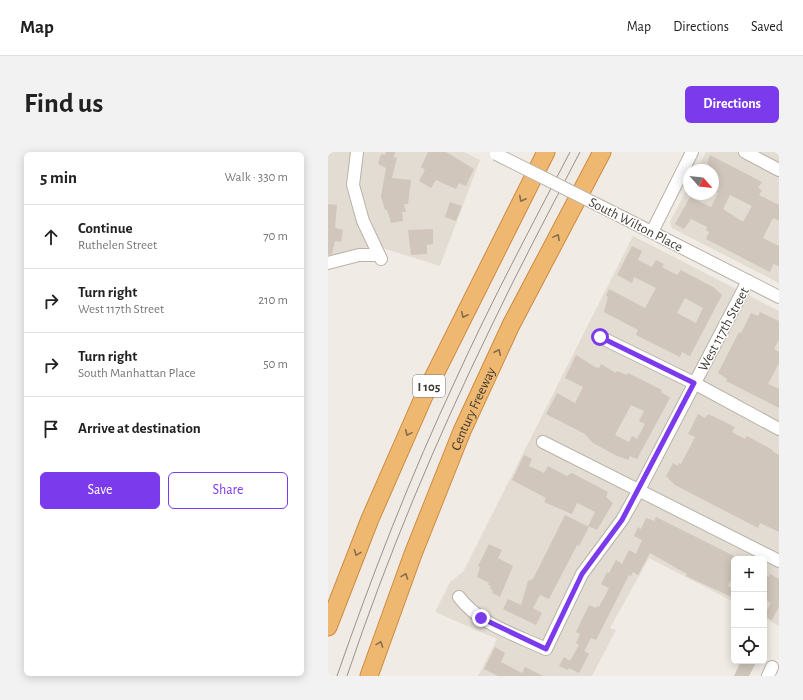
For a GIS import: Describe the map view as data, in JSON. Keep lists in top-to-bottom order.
{
  "streets": {
    "highway": ["I 105", "Century Freeway"],
    "street": ["South Wilton Place", "West 117th Street"]
  },
  "crossings": [
    ["South Wilton Place", "West 117th Street"]
  ],
  "north": "bottom right",
  "page": {
    "header": "Map",
    "nav": ["Map", "Directions", "Saved"],
    "buttons": [
      "Directions",
      ["Save", "Share"]
    ],
    "title": "Find us",
    "heading": ["5 min", "Walk · 330 m"],
    "list": [
      ["Continue", "Ruthelen Street", "70 m"],
      ["Turn right", "West 117th Street", "210 m"],
      ["Turn right", "South Manhattan Place", "50 m"],
      "Arrive at destination"
    ],
    "map_buttons": ["+", "−"]
  }
}
